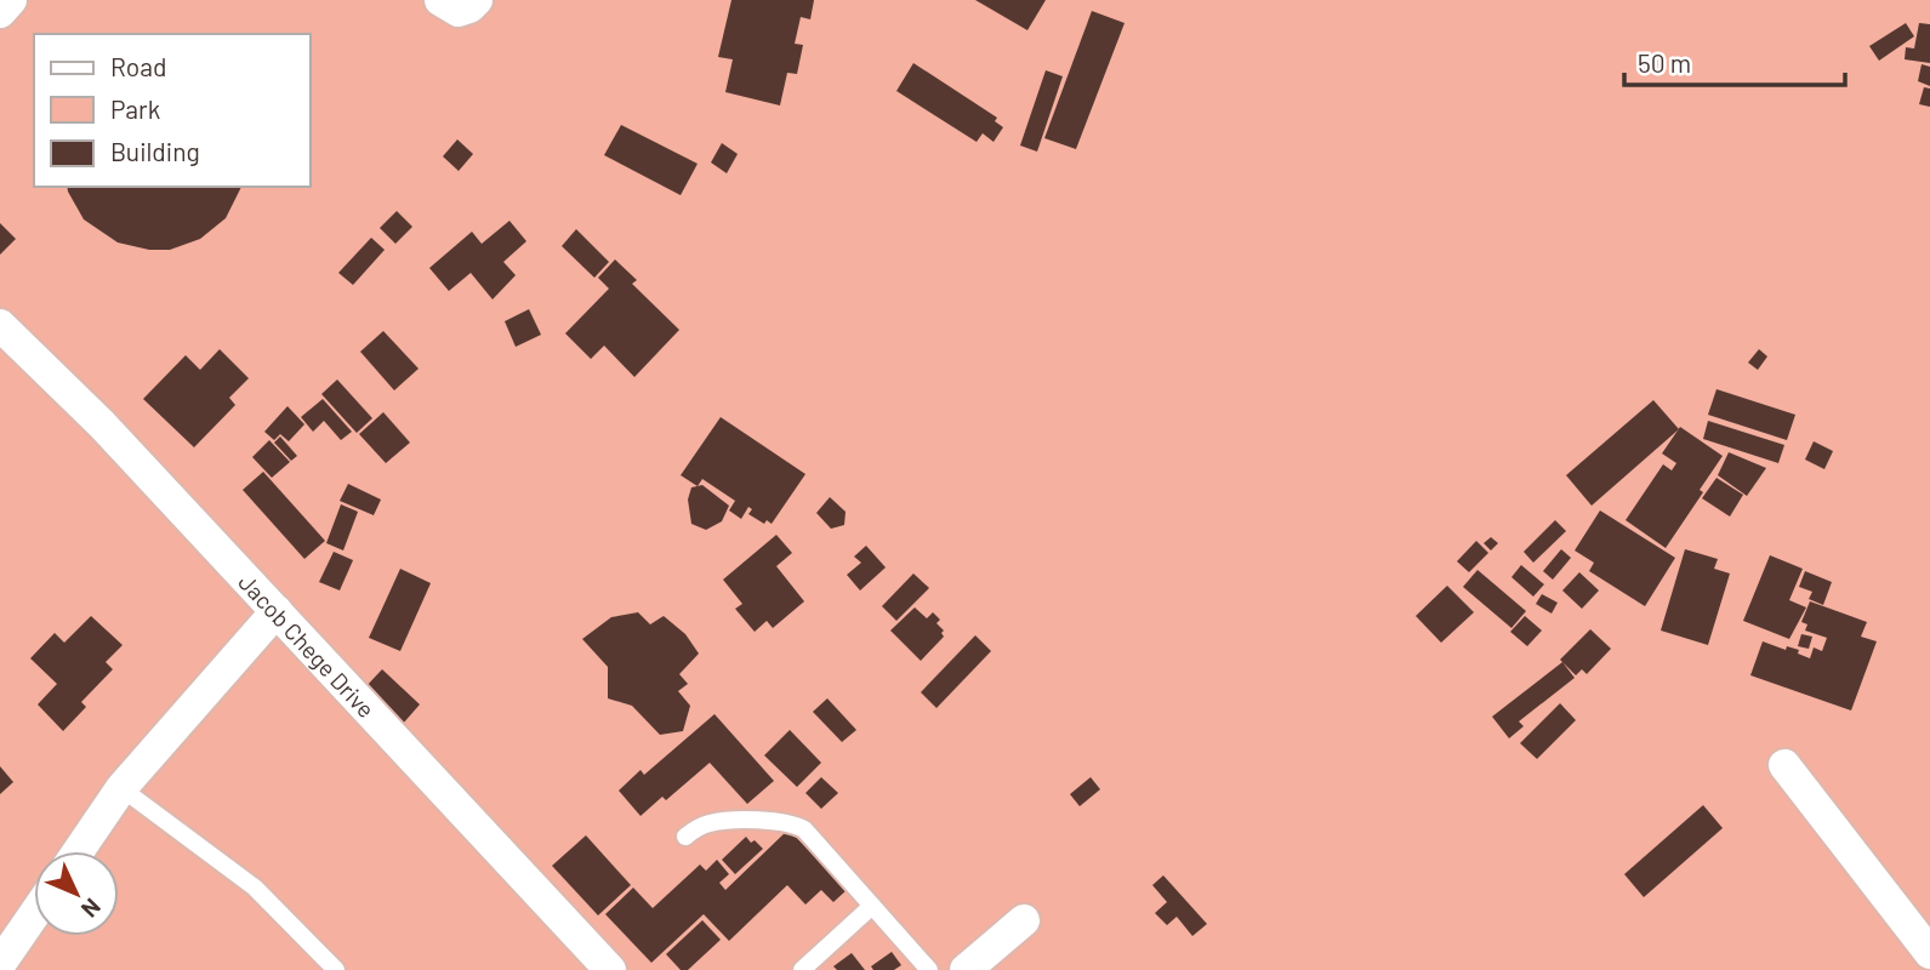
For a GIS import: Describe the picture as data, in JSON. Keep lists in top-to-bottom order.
{
  "streets": {
    "street": ["Jacob Chege Drive"]
  },
  "legend": ["Road", "Park", "Building"],
  "scale_bar": "50 m",
  "north": "bottom right"
}
